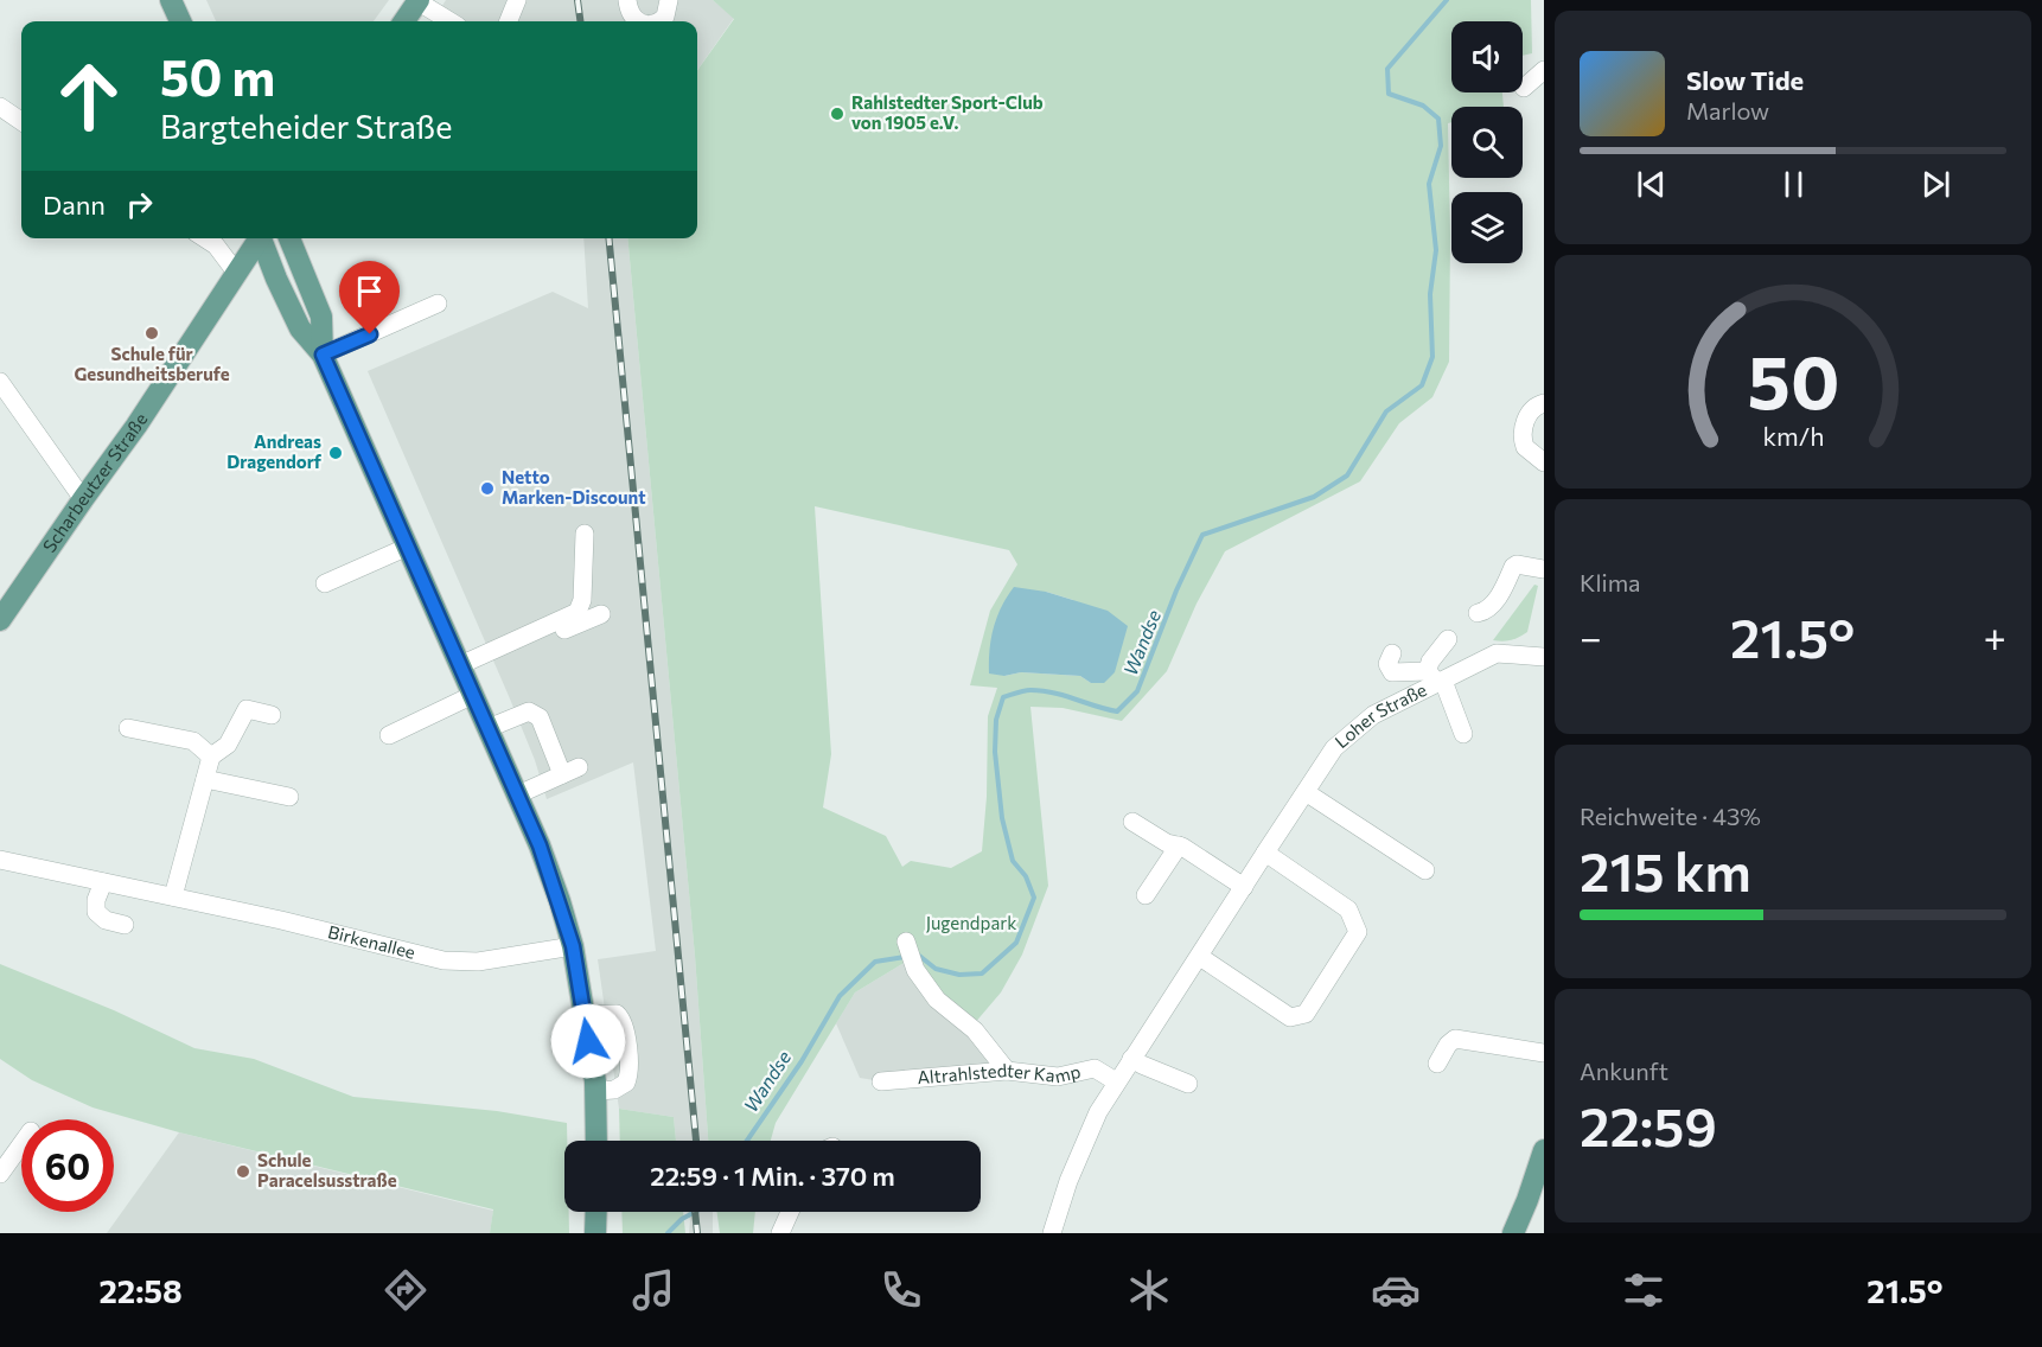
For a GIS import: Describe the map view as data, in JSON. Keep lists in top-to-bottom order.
{
  "streets": {
    "main road": ["Scharbeutzer Straße"],
    "street": ["Loher Straße", "Birkenallee", "Altrahlstedter Kamp"]
  },
  "crossings": [
    ["Loher Straße", "Altrahlstedter Kamp"]
  ],
  "water": ["Wandse"],
  "parks": ["Jugendpark"],
  "places": [
    "Rahlstedter Sport-Club von 1905 e.V.",
    "Schule für Gesundheitsberufe",
    "Andreas Dragendorf",
    "Netto Marken-Discount",
    "Schule Paracelsusstraße"
  ],
  "page": {
    "turn": ["50 m", "Bargteheider Straße"],
    "song": ["Slow Tide", "Marlow"],
    "then": "Dann",
    "tile": [
      "Klima",
      ["Reichweite · 43%", "215 km"],
      ["Ankunft", "22:59"]
    ],
    "heat": ["−", "21.5°", "+"],
    "limit": "60",
    "trip": "22:59 · 1 Min. · 370 m",
    "tabs": ["22:58", "21.5°"],
    "gauge": ["50", "km/h"]
  }
}
